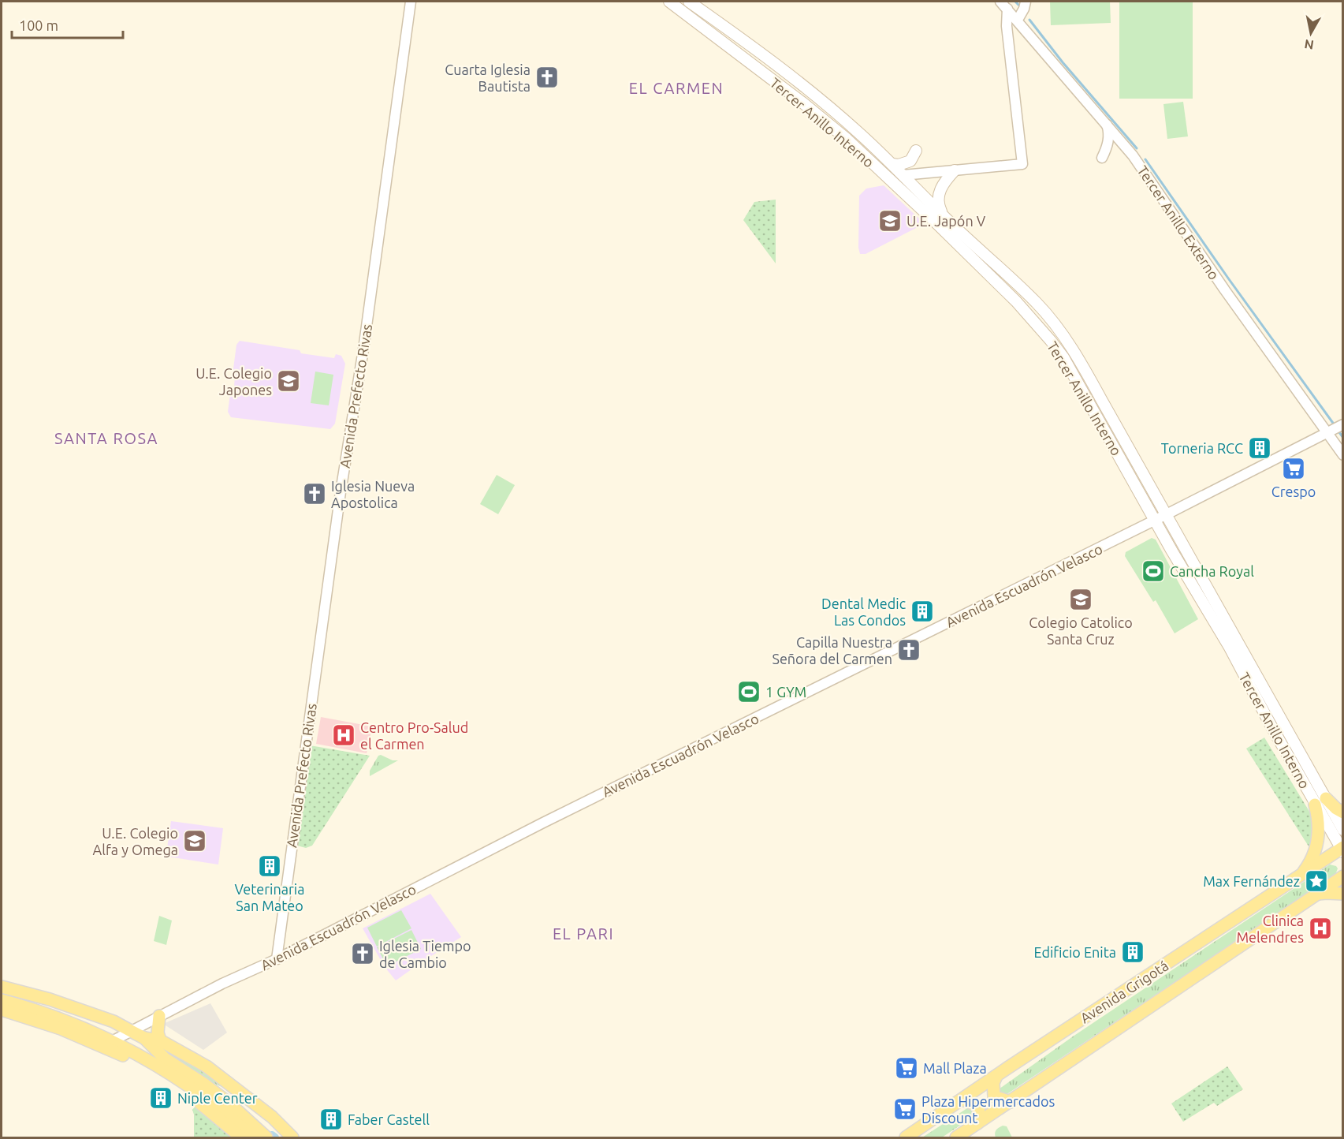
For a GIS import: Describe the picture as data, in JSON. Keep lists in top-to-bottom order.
{
  "streets": {
    "main road": ["Tercer Anillo Interno", "Avenida Grigotá"],
    "street": ["Tercer Anillo Externo", "Avenida Prefecto Rivas", "Avenida Escuadrón Velasco"]
  },
  "crossings": [
    ["Tercer Anillo Interno", "Avenida Escuadrón Velasco"],
    ["Tercer Anillo Interno", "Avenida Grigotá"],
    ["Tercer Anillo Externo", "Avenida Escuadrón Velasco"],
    ["Avenida Prefecto Rivas", "Avenida Escuadrón Velasco"]
  ],
  "districts": ["EL CARMEN", "SANTA ROSA", "EL PARI"],
  "places": {
    "church": [
      "Cuarta Iglesia Bautista",
      "Iglesia Nueva Apostolica",
      "Capilla Nuestra Señora del Carmen",
      "Iglesia Tiempo de Cambio"
    ],
    "school or university": [
      "U.E. Japón V",
      "U.E. Colegio Japones",
      "Colegio Catolico Santa Cruz",
      "U.E. Colegio Alfa y Omega"
    ],
    "building": [
      "Torneria RCC",
      "Dental Medic Las Condos",
      "Veterinaria San Mateo",
      "Edificio Enita",
      "Niple Center",
      "Faber Castell"
    ],
    "supermarket": ["Crespo", "Mall Plaza", "Plaza Hipermercados Discount"],
    "sports": ["Cancha Royal", "1 GYM"],
    "hospital": ["Centro Pro-Salud el Carmen", "Clinica Melendres"],
    "place": ["Max Fernández"]
  },
  "scale_bar": "100 m",
  "north": "bottom"
}
